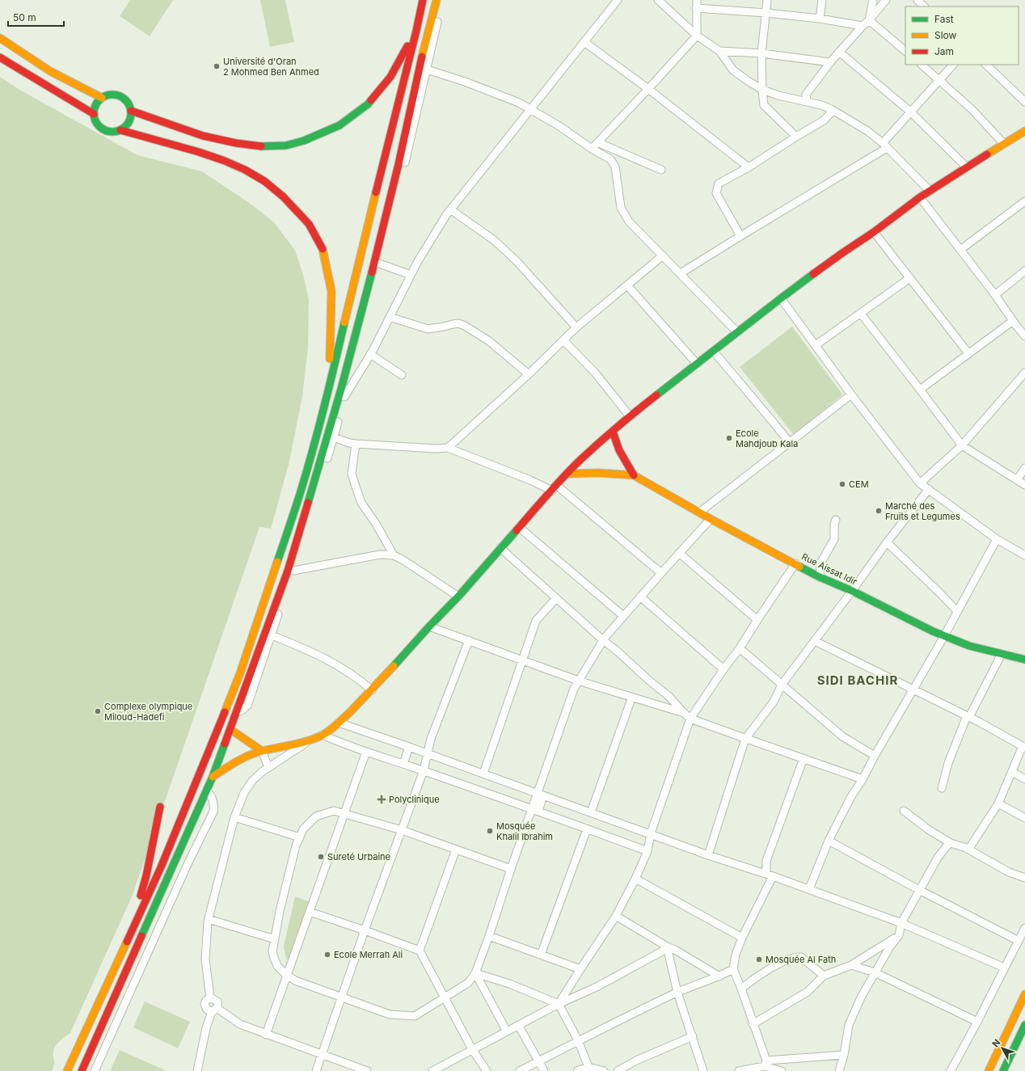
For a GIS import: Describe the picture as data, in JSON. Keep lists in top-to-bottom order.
{
  "streets": {
    "main road": ["Rue Aissat Idir"]
  },
  "districts": ["SIDI BACHIR"],
  "places": {
    "other": [
      "Université d'Oran 2 Mohmed Ben Ahmed",
      "Ecole Mahdjoub Kala",
      "CEM",
      "Marché des Fruits et Legumes",
      "Complexe olympique Miloud-Hadefi",
      "Mosquée Khalil Ibrahim",
      "Sureté Urbaine",
      "Ecole Merrah Ali",
      "Mosquée Al Fath"
    ],
    "health": ["Polyclinique"]
  },
  "legend": ["Fast", "Slow", "Jam"],
  "scale_bar": "50 m",
  "north": "top left"
}
